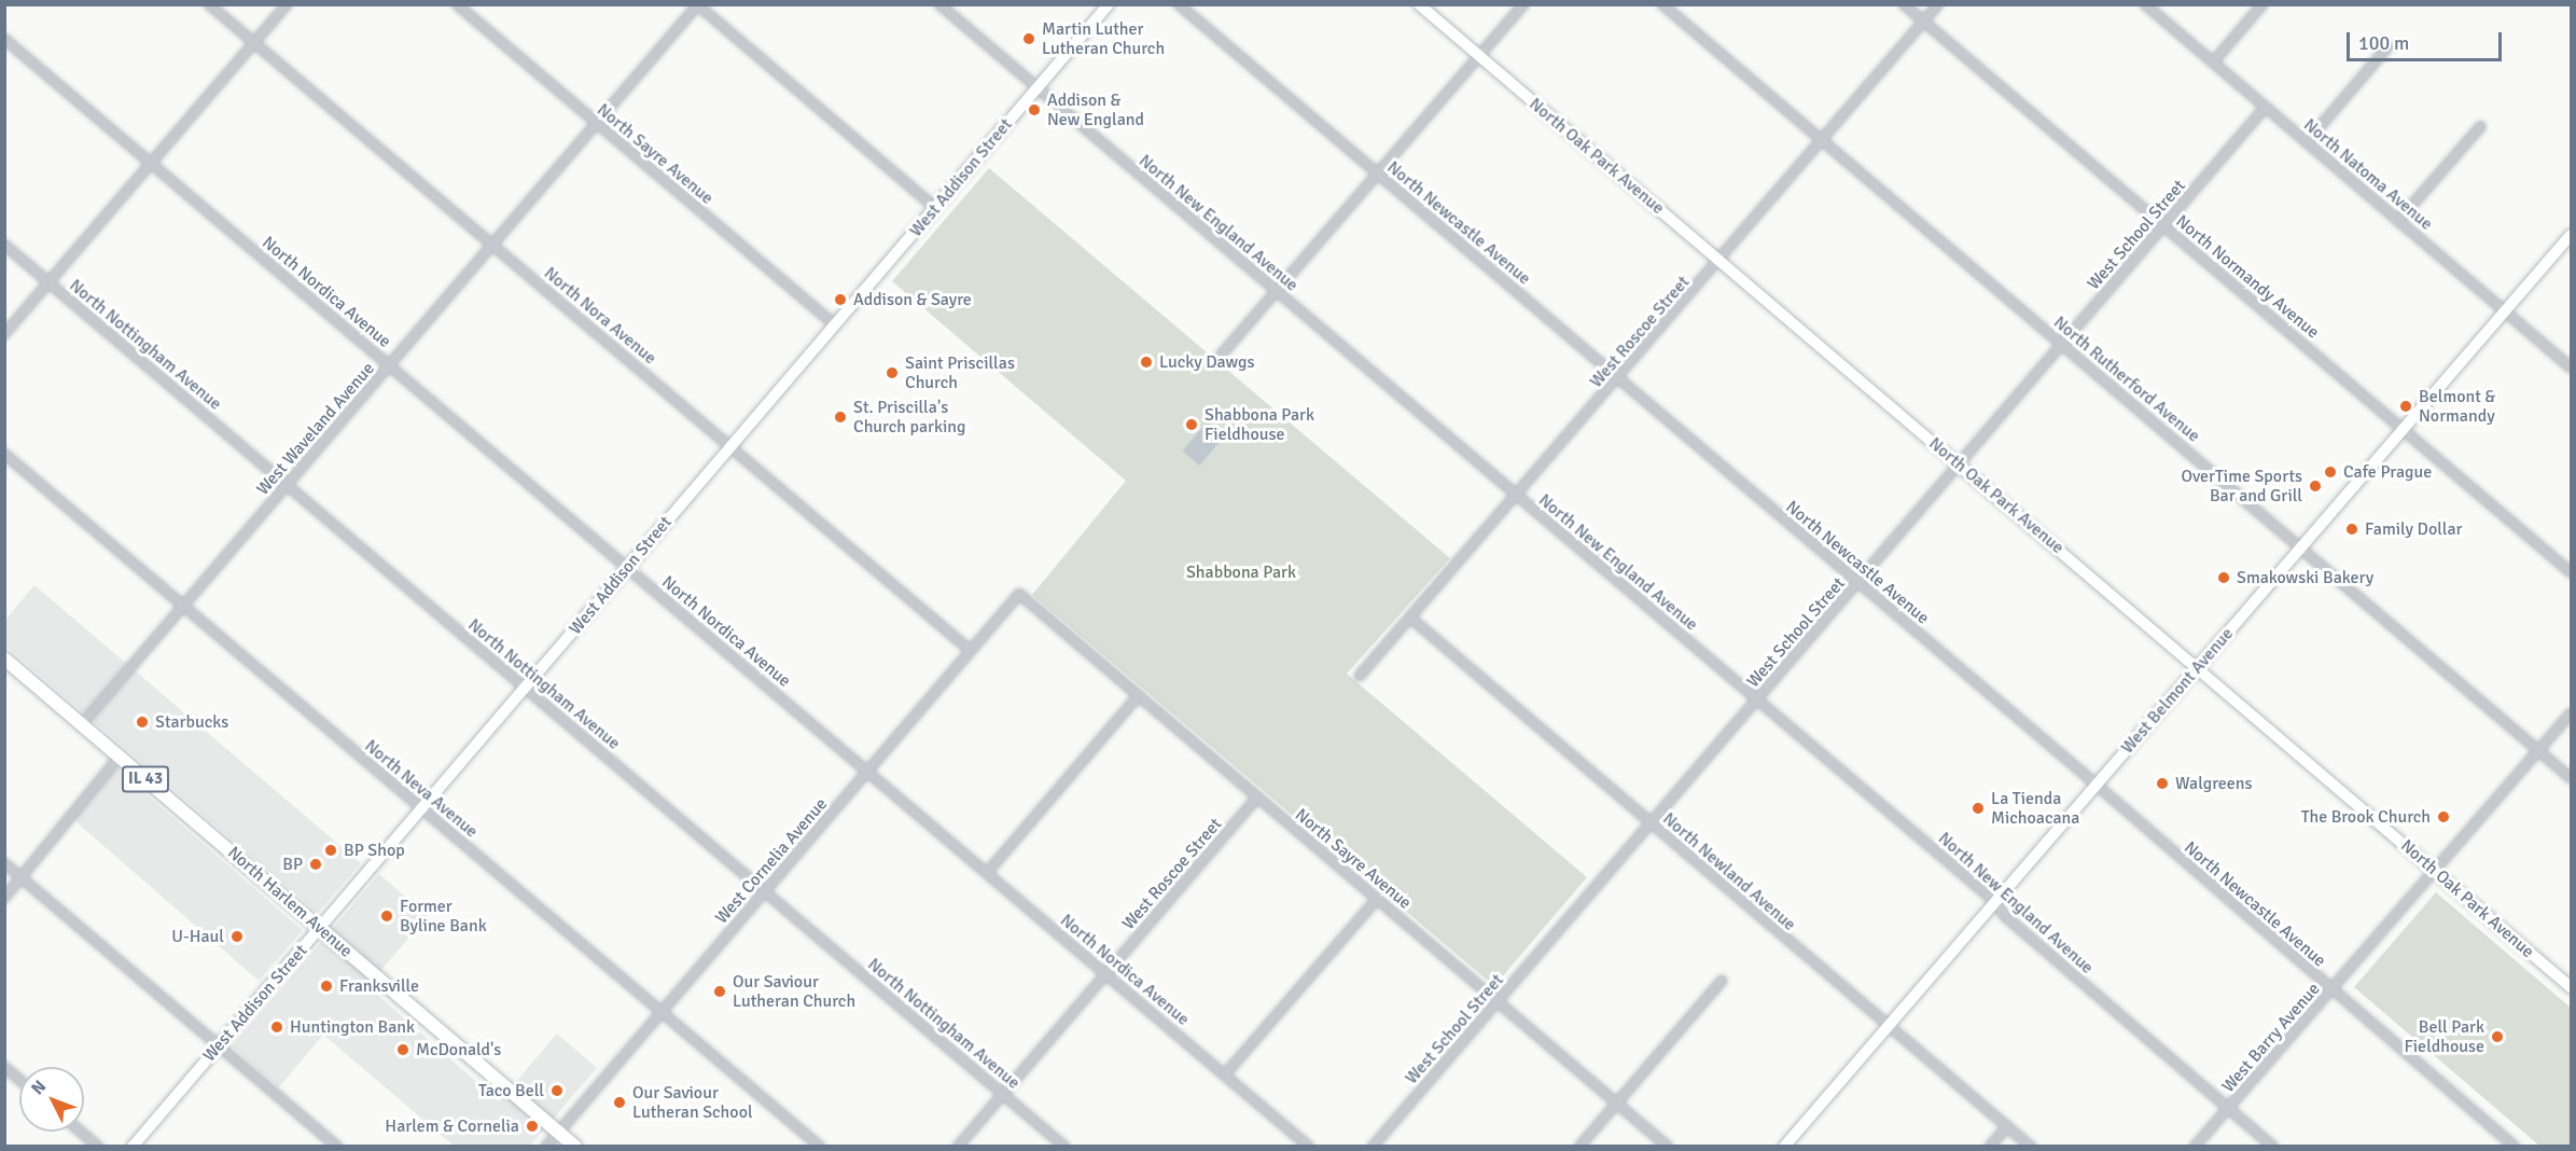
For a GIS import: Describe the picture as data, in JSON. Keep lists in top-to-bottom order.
{
  "streets": {
    "main road": ["IL 43", "North Harlem Avenue"],
    "street": [
      "North Sayre Avenue",
      "North Oak Park Avenue",
      "North Natoma Avenue",
      "West Addison Street",
      "North New England Avenue",
      "North Newcastle Avenue",
      "West School Street",
      "North Normandy Avenue",
      "North Nordica Avenue",
      "North Nora Avenue",
      "West Roscoe Street",
      "North Nottingham Avenue",
      "North Rutherford Avenue",
      "West Waveland Avenue",
      "West Belmont Avenue",
      "North Neva Avenue",
      "West Cornelia Avenue",
      "North Newland Avenue",
      "West Barry Avenue"
    ]
  },
  "crossings": [
    ["North Sayre Avenue", "West Addison Street"],
    ["North Sayre Avenue", "West School Street"],
    ["North Sayre Avenue", "West Roscoe Street"],
    ["North Sayre Avenue", "West Waveland Avenue"],
    ["North Sayre Avenue", "West Cornelia Avenue"],
    ["North Oak Park Avenue", "West School Street"],
    ["North Oak Park Avenue", "West Roscoe Street"],
    ["North Oak Park Avenue", "West Belmont Avenue"],
    ["North Oak Park Avenue", "West Barry Avenue"],
    ["North Natoma Avenue", "West School Street"],
    ["North Natoma Avenue", "West Belmont Avenue"],
    ["West Addison Street", "North New England Avenue"],
    ["West Addison Street", "North Nordica Avenue"],
    ["West Addison Street", "North Nora Avenue"],
    ["West Addison Street", "North Nottingham Avenue"],
    ["West Addison Street", "North Neva Avenue"],
    ["West Addison Street", "North Harlem Avenue"],
    ["North New England Avenue", "West School Street"],
    ["North New England Avenue", "West Roscoe Street"],
    ["North New England Avenue", "West Belmont Avenue"],
    ["North New England Avenue", "West Barry Avenue"],
    ["North Newcastle Avenue", "West School Street"],
    ["North Newcastle Avenue", "West Roscoe Street"],
    ["North Newcastle Avenue", "West Belmont Avenue"],
    ["North Newcastle Avenue", "West Barry Avenue"],
    ["West School Street", "North Normandy Avenue"],
    ["West School Street", "North Rutherford Avenue"],
    ["West School Street", "North Newland Avenue"],
    ["North Normandy Avenue", "West Roscoe Street"],
    ["North Normandy Avenue", "West Belmont Avenue"],
    ["North Nordica Avenue", "West Roscoe Street"],
    ["North Nordica Avenue", "West Waveland Avenue"],
    ["North Nordica Avenue", "West Cornelia Avenue"],
    ["North Nora Avenue", "West Waveland Avenue"],
    ["North Nora Avenue", "West Cornelia Avenue"],
    ["West Roscoe Street", "North Nottingham Avenue"],
    ["West Roscoe Street", "North Rutherford Avenue"],
    ["West Roscoe Street", "North Newland Avenue"],
    ["North Nottingham Avenue", "West Waveland Avenue"],
    ["North Nottingham Avenue", "West Cornelia Avenue"],
    ["North Rutherford Avenue", "West Belmont Avenue"],
    ["North Rutherford Avenue", "West Barry Avenue"],
    ["West Waveland Avenue", "North Neva Avenue"],
    ["West Waveland Avenue", "North Harlem Avenue"],
    ["West Belmont Avenue", "North Newland Avenue"],
    ["North Neva Avenue", "West Cornelia Avenue"],
    ["West Cornelia Avenue", "North Harlem Avenue"]
  ],
  "parks": ["Shabbona Park"],
  "places": [
    "Martin Luther Lutheran Church",
    "Addison & New England",
    "Addison & Sayre",
    "Lucky Dawgs",
    "Saint Priscillas Church",
    "Belmont & Normandy",
    "St. Priscilla's Church parking",
    "Shabbona Park Fieldhouse",
    "Cafe Prague",
    "OverTime Sports Bar and Grill",
    "Family Dollar",
    "Smakowski Bakery",
    "Starbucks",
    "Walgreens",
    "La Tienda Michoacana",
    "The Brook Church",
    "BP Shop",
    "BP",
    "Former Byline Bank",
    "U-Haul",
    "Franksville",
    "Our Saviour Lutheran Church",
    "Huntington Bank",
    "Bell Park Fieldhouse",
    "McDonald's",
    "Taco Bell",
    "Our Saviour Lutheran School",
    "Harlem & Cornelia"
  ],
  "scale_bar": "100 m",
  "north": "top left"
}
